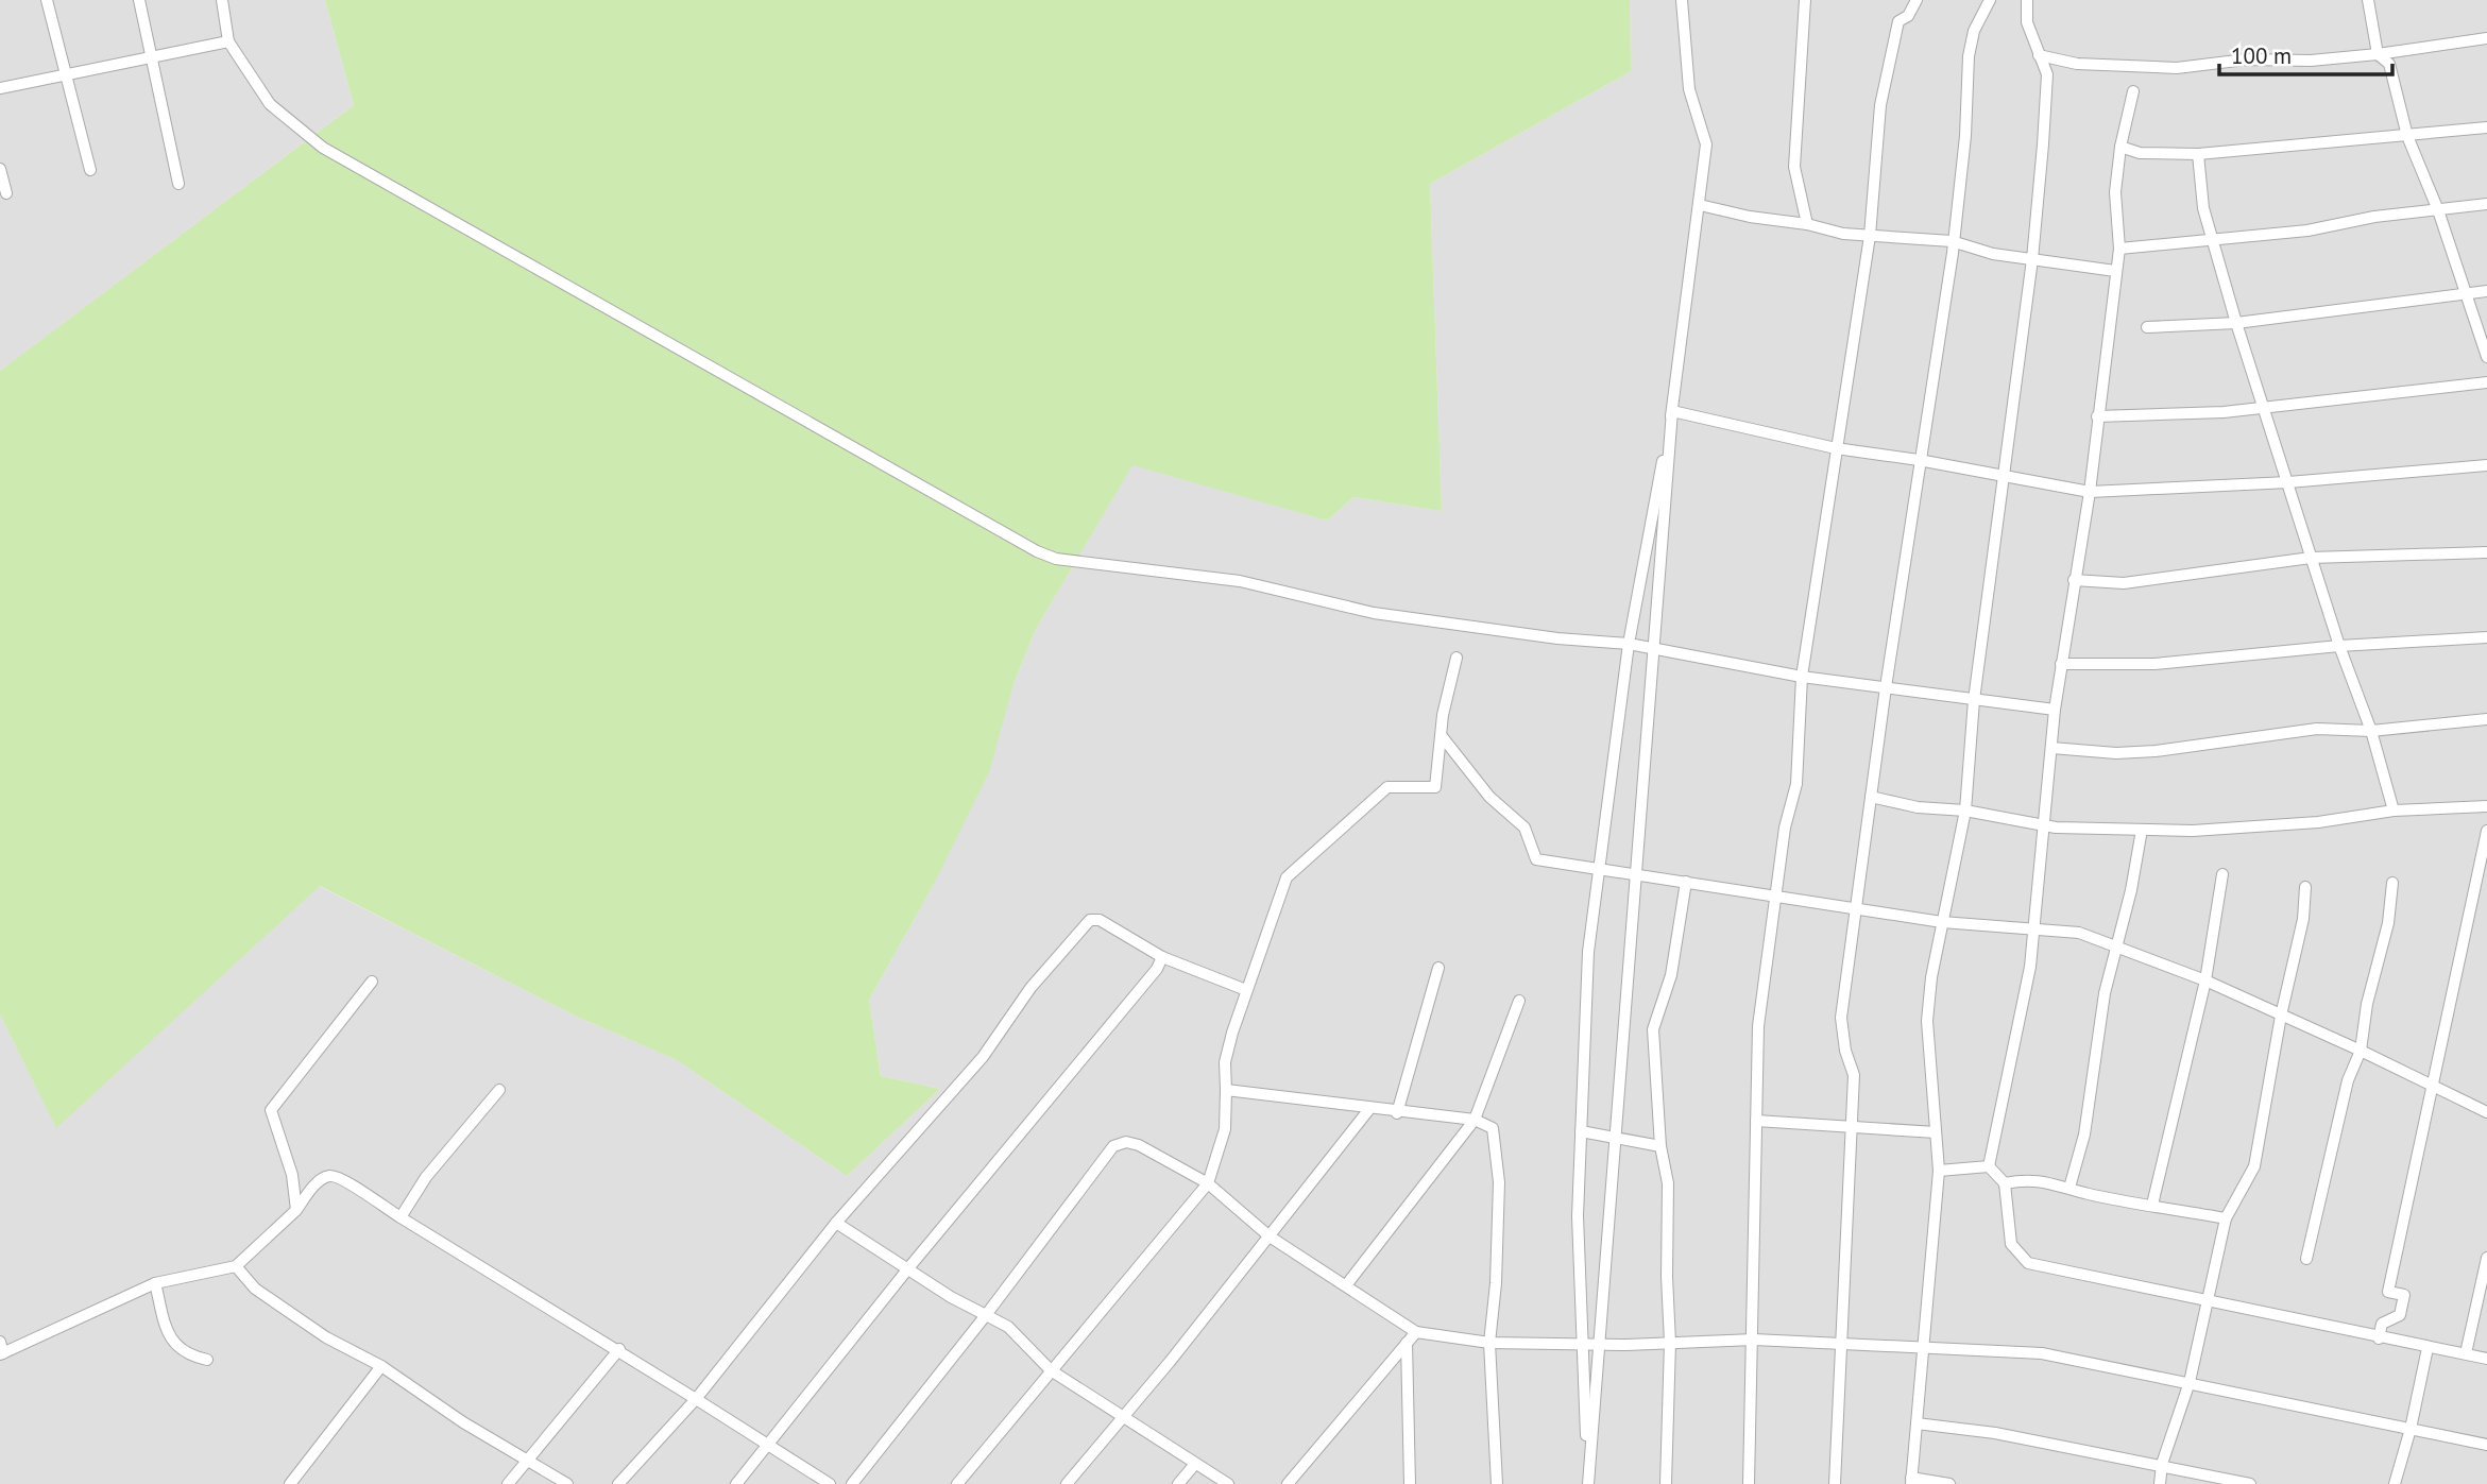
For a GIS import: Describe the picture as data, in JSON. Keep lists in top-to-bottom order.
{
  "scale_bar": "100 m"
}
